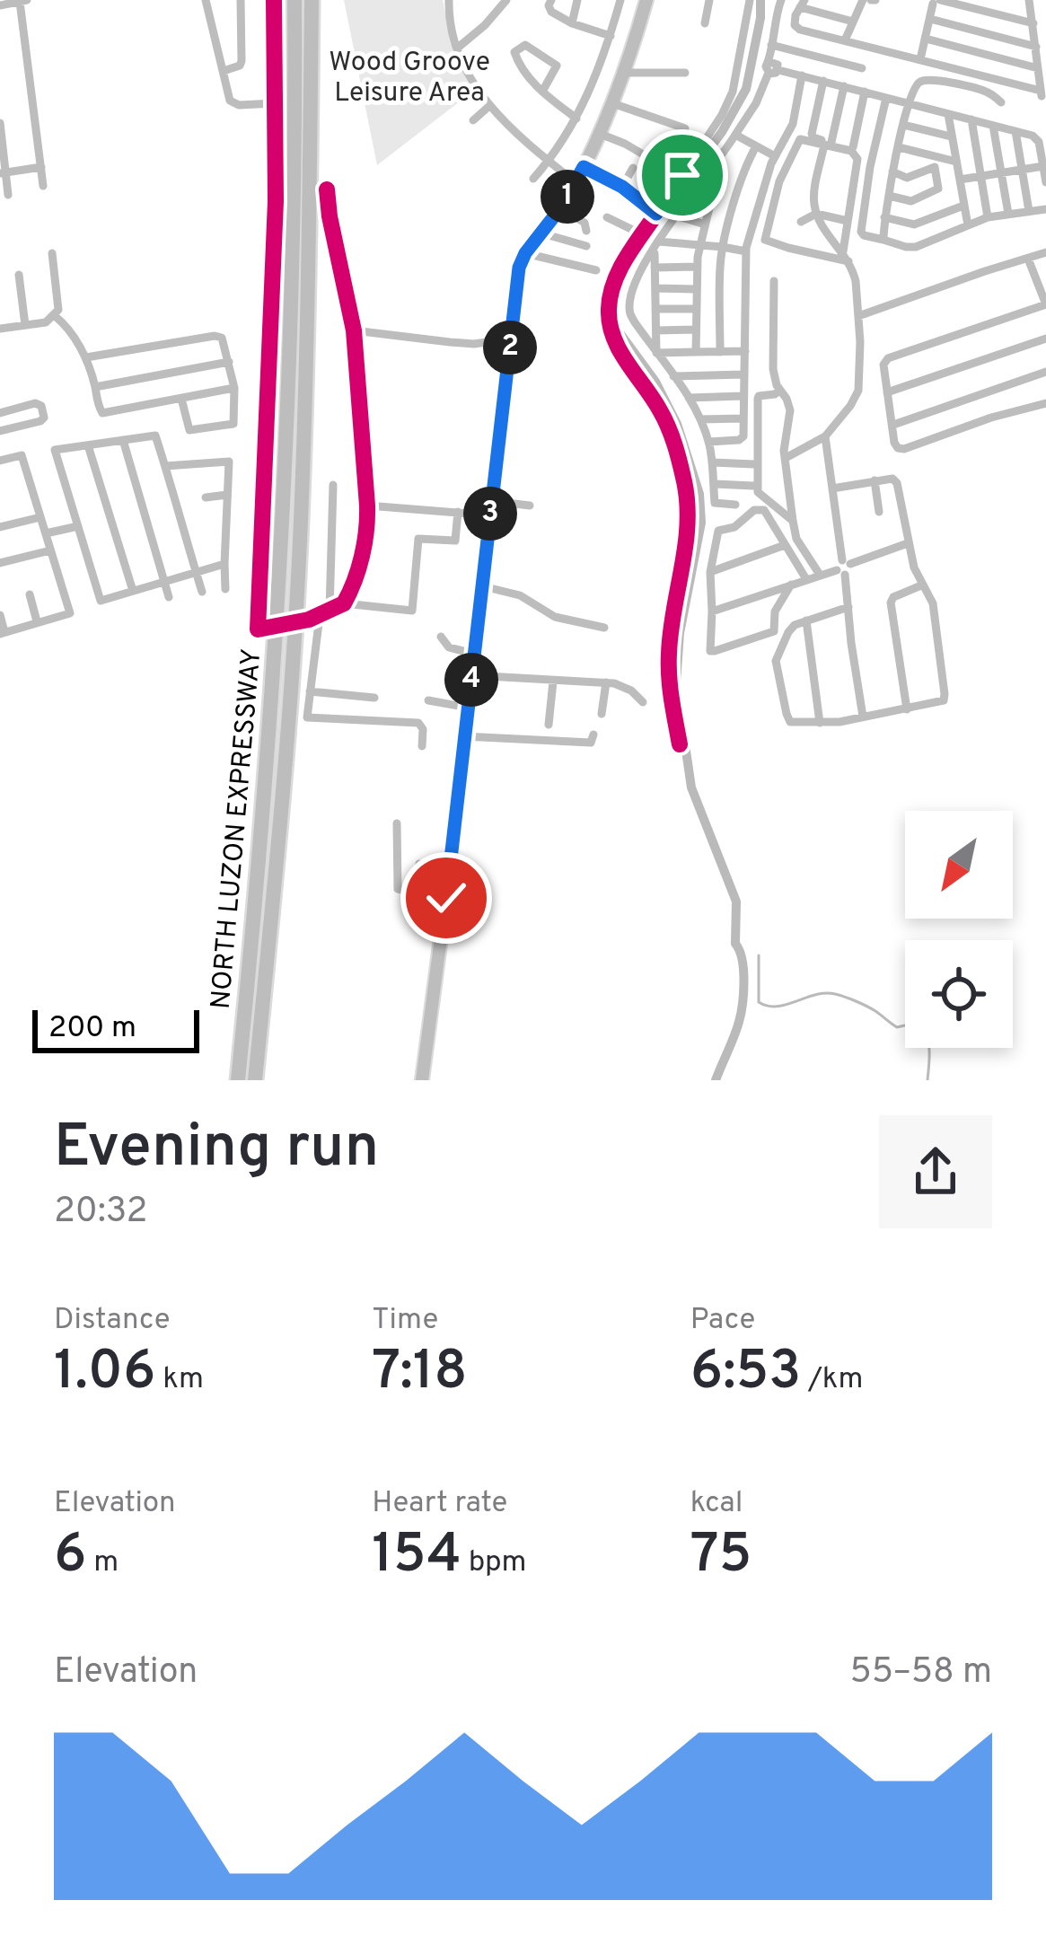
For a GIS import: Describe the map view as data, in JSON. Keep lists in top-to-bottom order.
{
  "streets": {
    "highway": ["NORTH LUZON EXPRESSWAY"]
  },
  "parks": ["Wood Groove Leisure Area"],
  "scale_bar": "200 m",
  "north": "bottom left",
  "page": {
    "pins": [
      "1",
      "2",
      "3",
      "4"
    ],
    "scale": "200 m",
    "heading": ["Evening run", "20:32"],
    "stats": [
      ["Distance", "1.06 km"],
      ["Time", "7:18"],
      ["Pace", "6:53 /km"],
      ["Elevation", "6 m"],
      ["Heart rate", "154 bpm"],
      ["kcal", "75"]
    ],
    "chart": ["Elevation", "55–58 m"]
  }
}
